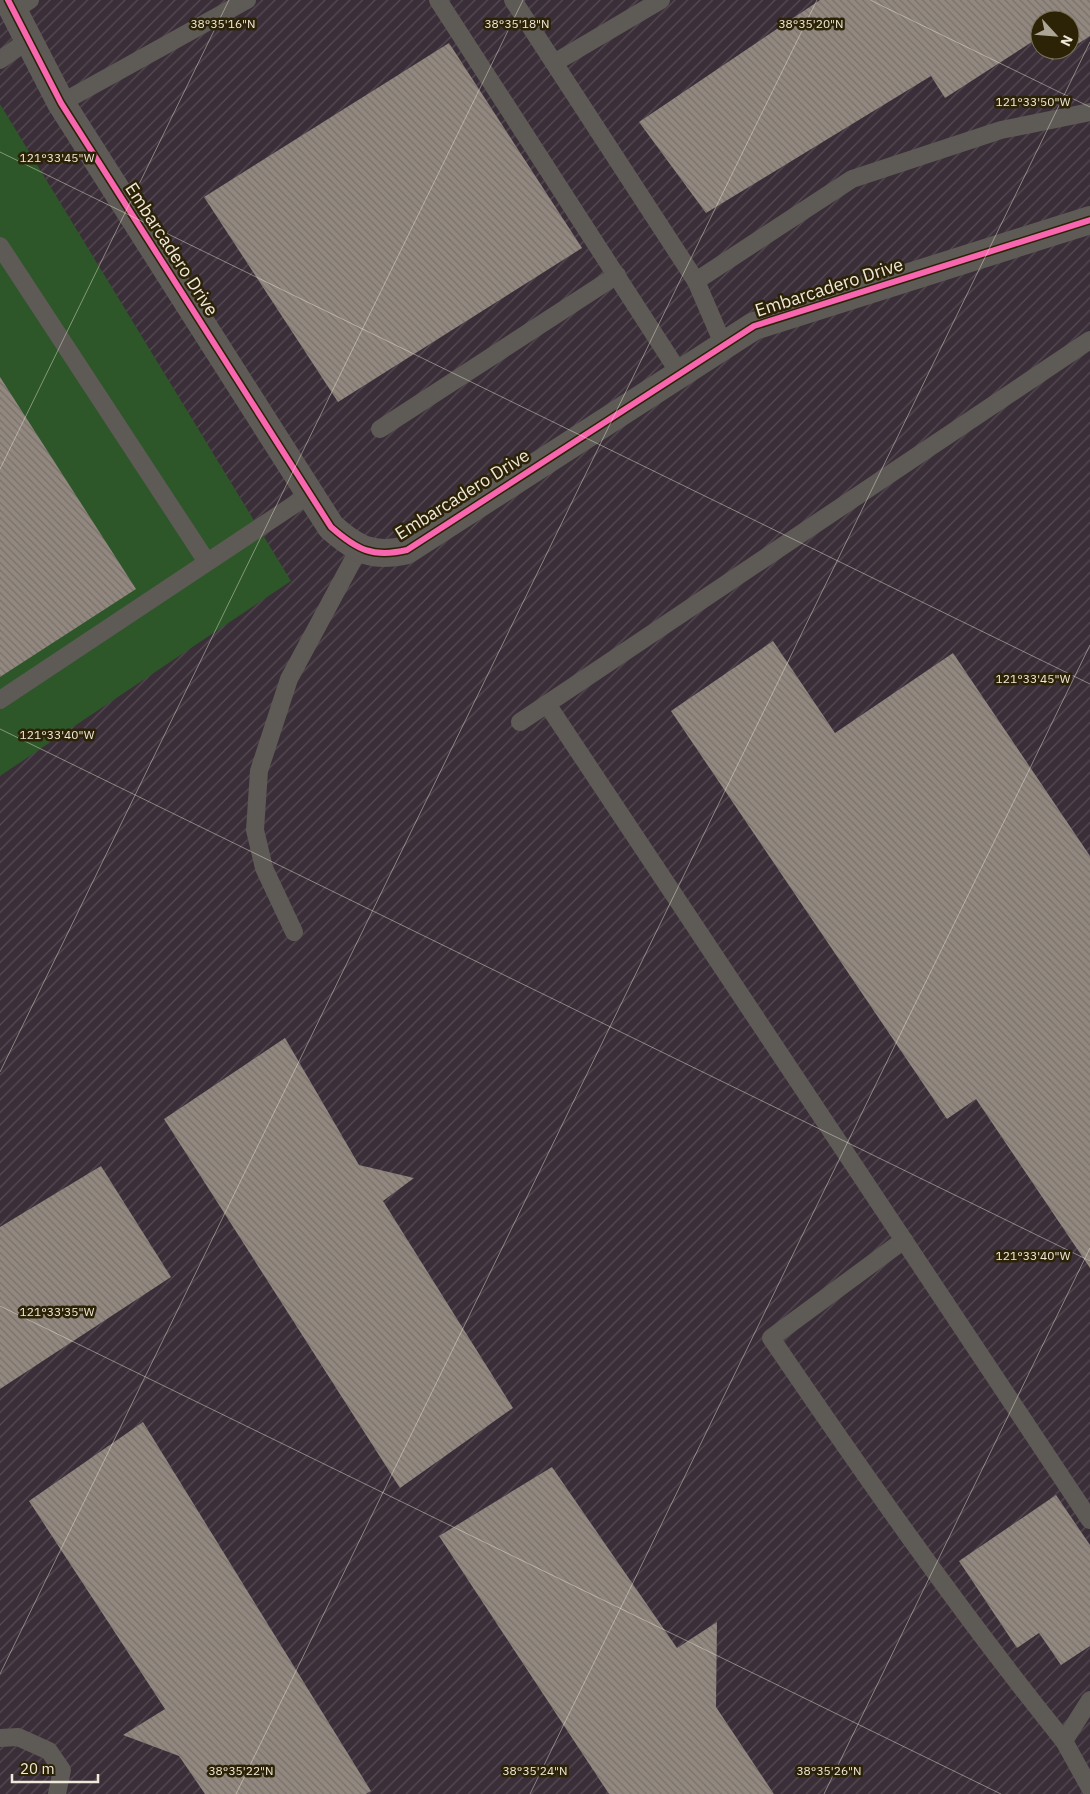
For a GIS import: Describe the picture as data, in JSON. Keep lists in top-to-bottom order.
{
  "streets": {
    "street": ["Embarcadero Drive"]
  },
  "scale_bar": "20 m",
  "north": "bottom right",
  "coordinates": [
    "38°35'16\"N",
    "38°35'18\"N",
    "38°35'20\"N",
    "121°33'50\"W",
    "121°33'45\"W",
    "121°33'40\"W",
    "121°33'35\"W",
    "38°35'22\"N",
    "38°35'24\"N",
    "38°35'26\"N"
  ]
}
